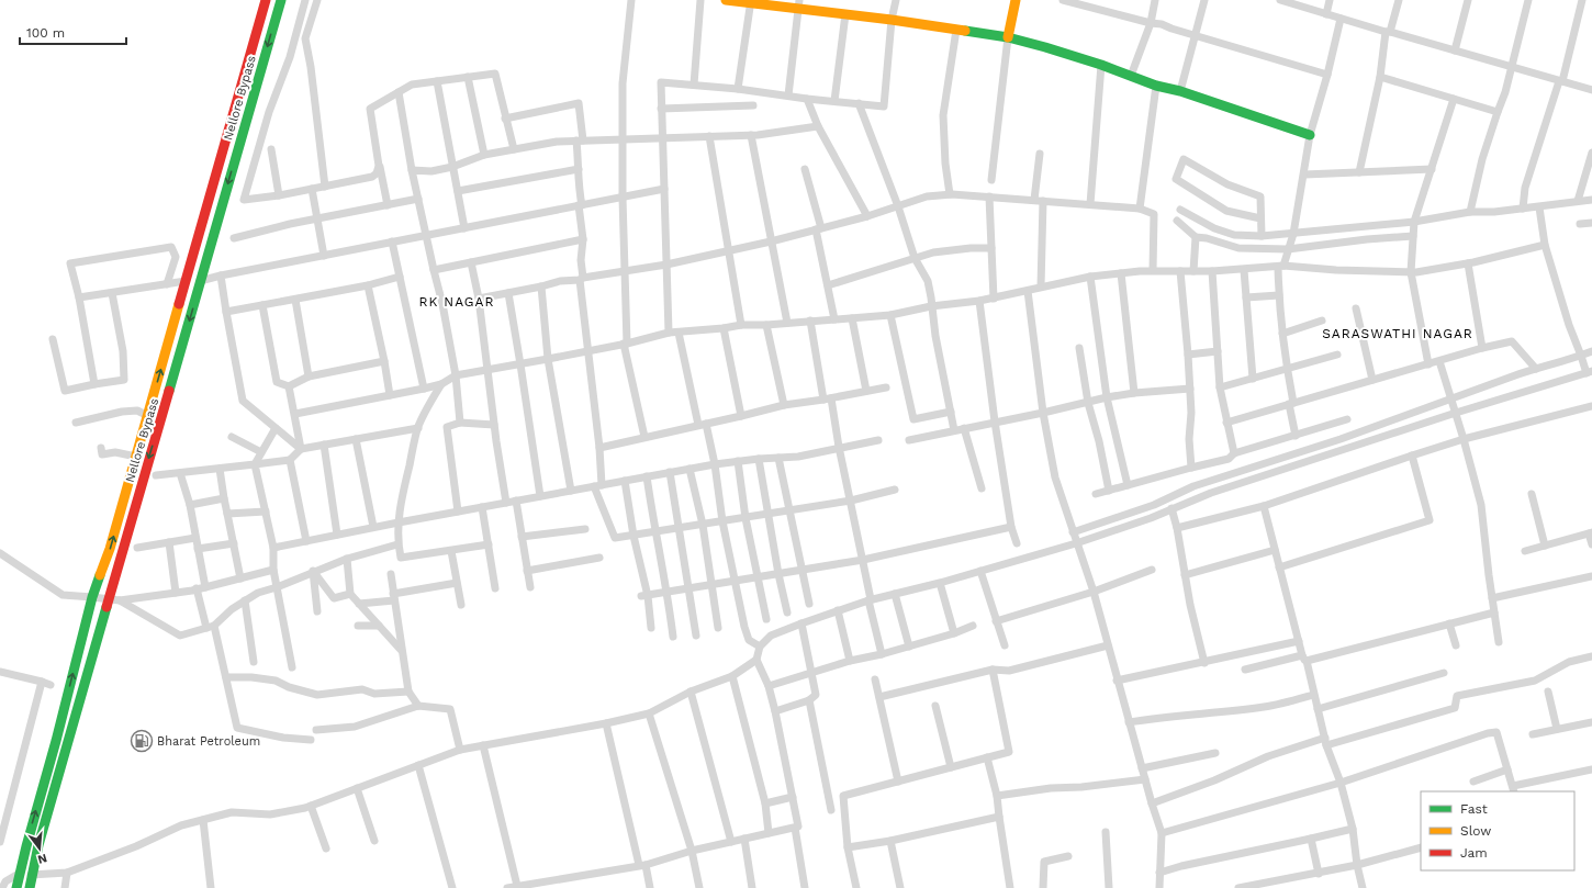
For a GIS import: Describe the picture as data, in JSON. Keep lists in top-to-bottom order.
{
  "streets": {
    "main road": ["Nellore Bypass"]
  },
  "districts": ["RK NAGAR", "SARASWATHI NAGAR"],
  "places": {
    "fuel station": ["Bharat Petroleum"]
  },
  "legend": ["Fast", "Slow", "Jam"],
  "scale_bar": "100 m",
  "north": "bottom"
}
